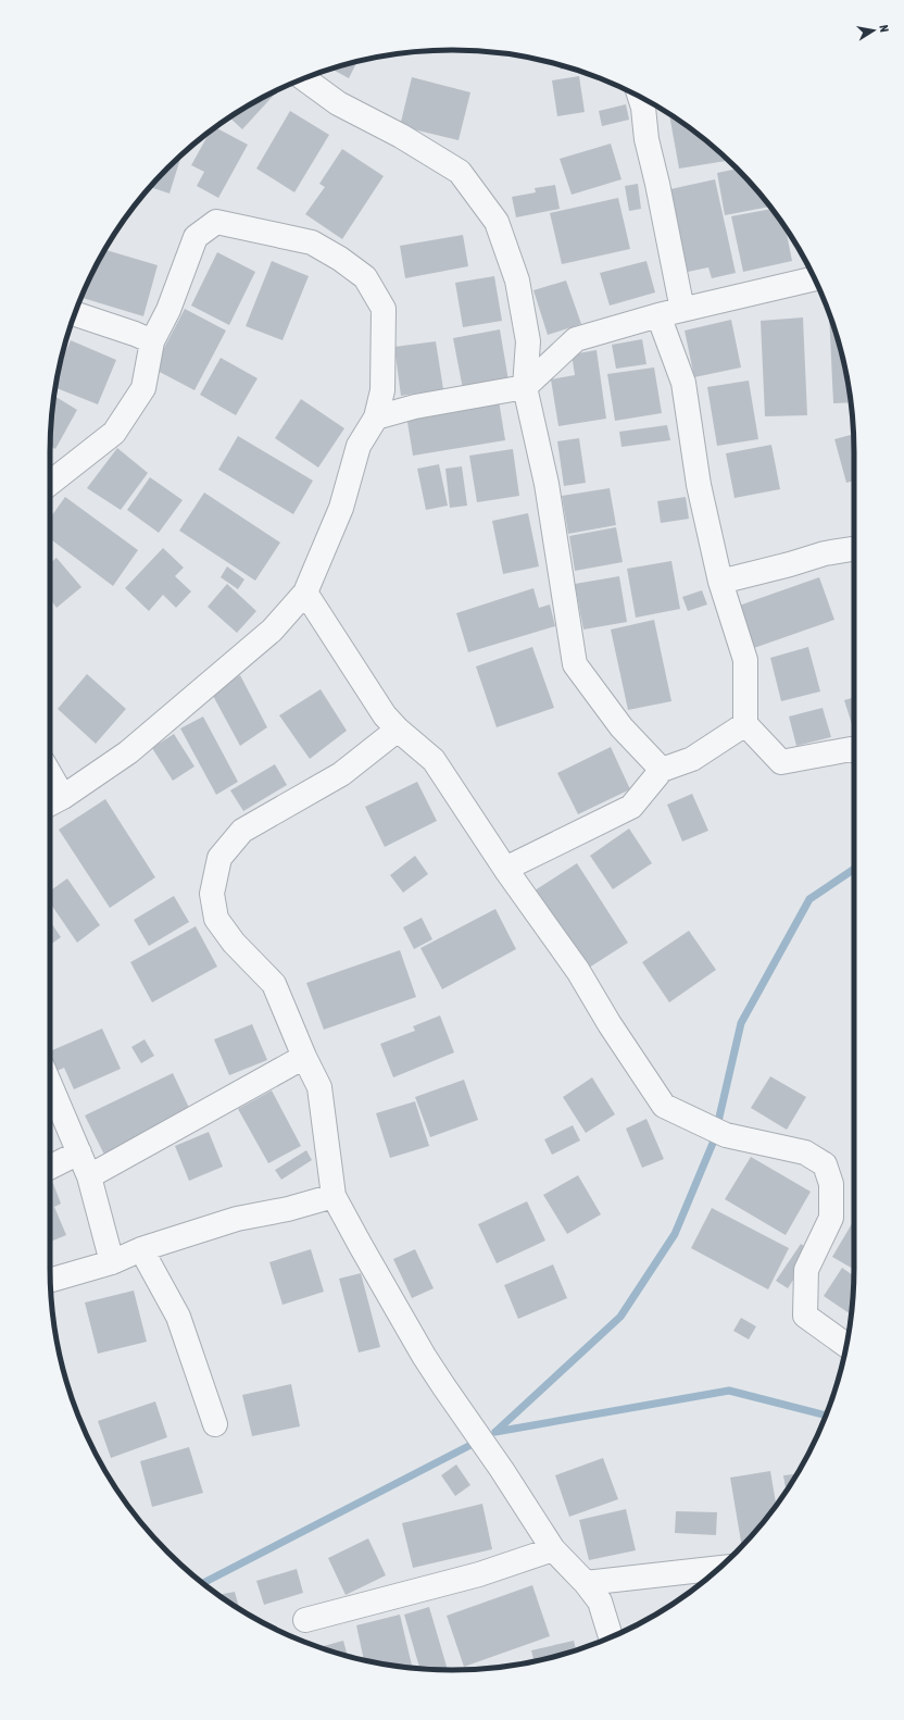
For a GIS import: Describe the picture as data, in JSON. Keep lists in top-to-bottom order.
{
  "north": "right"
}
